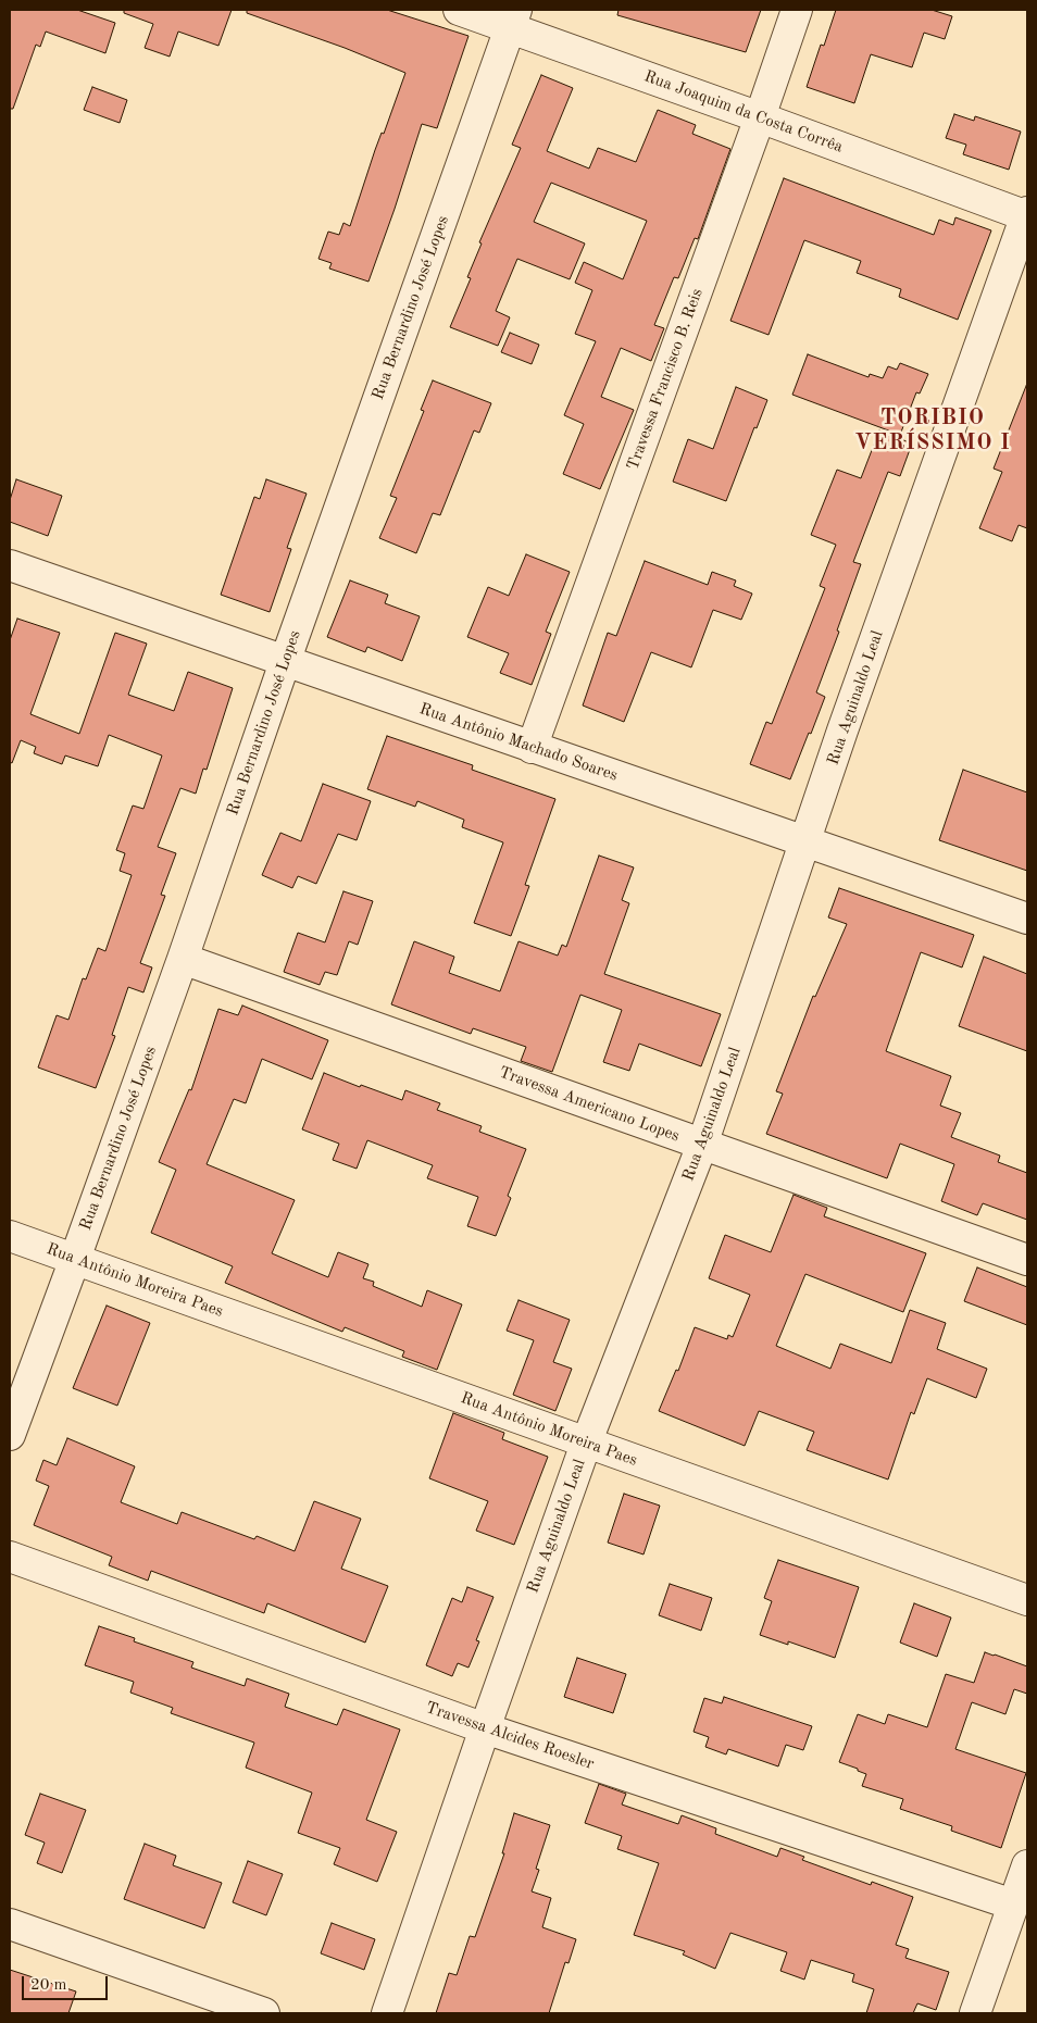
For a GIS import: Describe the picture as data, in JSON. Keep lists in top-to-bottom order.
{
  "streets": {
    "street": [
      "Rua Joaquim da Costa Corrêa",
      "Rua Bernardino José Lopes",
      "Travessa Francisco B. Reis",
      "Rua Aguinaldo Leal",
      "Rua Antônio Machado Soares",
      "Travessa Americano Lopes",
      "Rua Antônio Moreira Paes",
      "Travessa Alcides Roesler"
    ]
  },
  "crossings": [
    ["Rua Joaquim da Costa Corrêa", "Rua Bernardino José Lopes"],
    ["Rua Joaquim da Costa Corrêa", "Travessa Francisco B. Reis"],
    ["Rua Joaquim da Costa Corrêa", "Rua Aguinaldo Leal"],
    ["Rua Bernardino José Lopes", "Rua Antônio Machado Soares"],
    ["Rua Bernardino José Lopes", "Travessa Americano Lopes"],
    ["Rua Bernardino José Lopes", "Rua Antônio Moreira Paes"],
    ["Travessa Francisco B. Reis", "Rua Antônio Machado Soares"],
    ["Rua Aguinaldo Leal", "Rua Antônio Machado Soares"],
    ["Rua Aguinaldo Leal", "Travessa Americano Lopes"],
    ["Rua Aguinaldo Leal", "Rua Antônio Moreira Paes"],
    ["Rua Aguinaldo Leal", "Travessa Alcides Roesler"]
  ],
  "districts": ["TORIBIO VERÍSSIMO I"],
  "scale_bar": "20 m"
}
